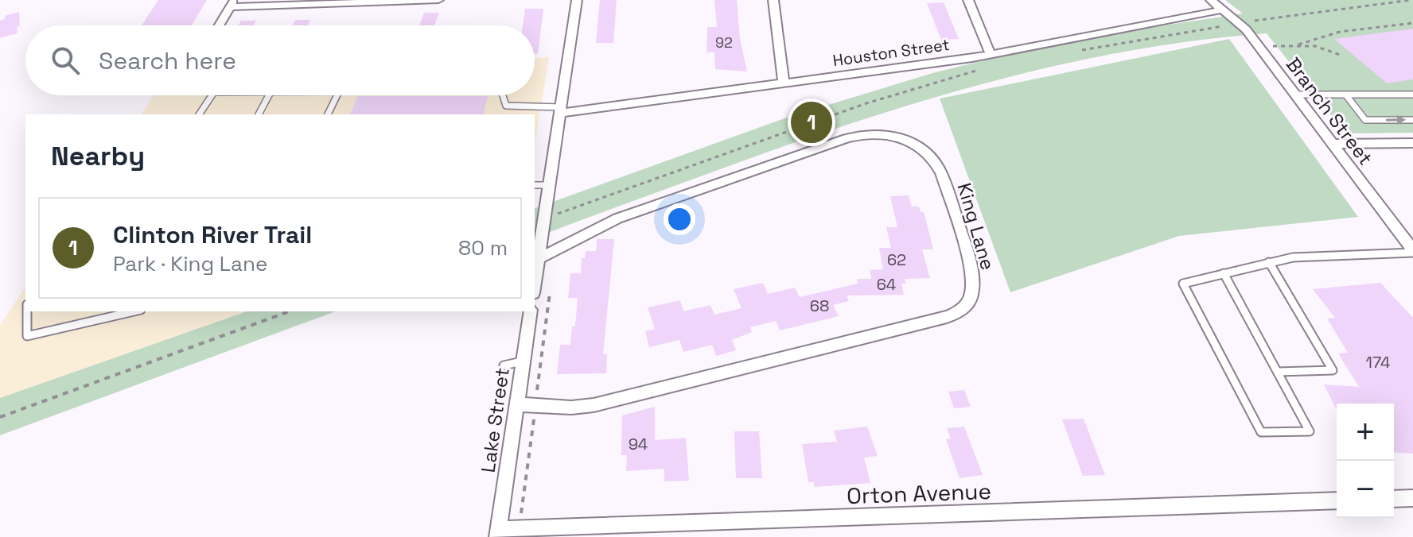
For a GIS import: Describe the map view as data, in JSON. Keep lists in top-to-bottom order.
{
  "streets": {
    "street": [
      "Houston Street",
      "Branch Street",
      "King Lane",
      "Lake Street",
      "Orton Avenue"
    ]
  },
  "crossings": [
    ["Houston Street", "Branch Street"],
    ["King Lane", "Lake Street"],
    ["Lake Street", "Orton Avenue"]
  ],
  "house_numbers": [
    "92",
    "62",
    "64",
    "68",
    "174",
    "94"
  ],
  "page": {
    "search": "Search here",
    "pins": "1",
    "heading": "Nearby",
    "list": [
      {
        "mark": "1",
        "name": "Clinton River Trail",
        "note": "Park · King Lane",
        "value": "80 m"
      }
    ],
    "map_buttons": ["+", "−"]
  }
}
